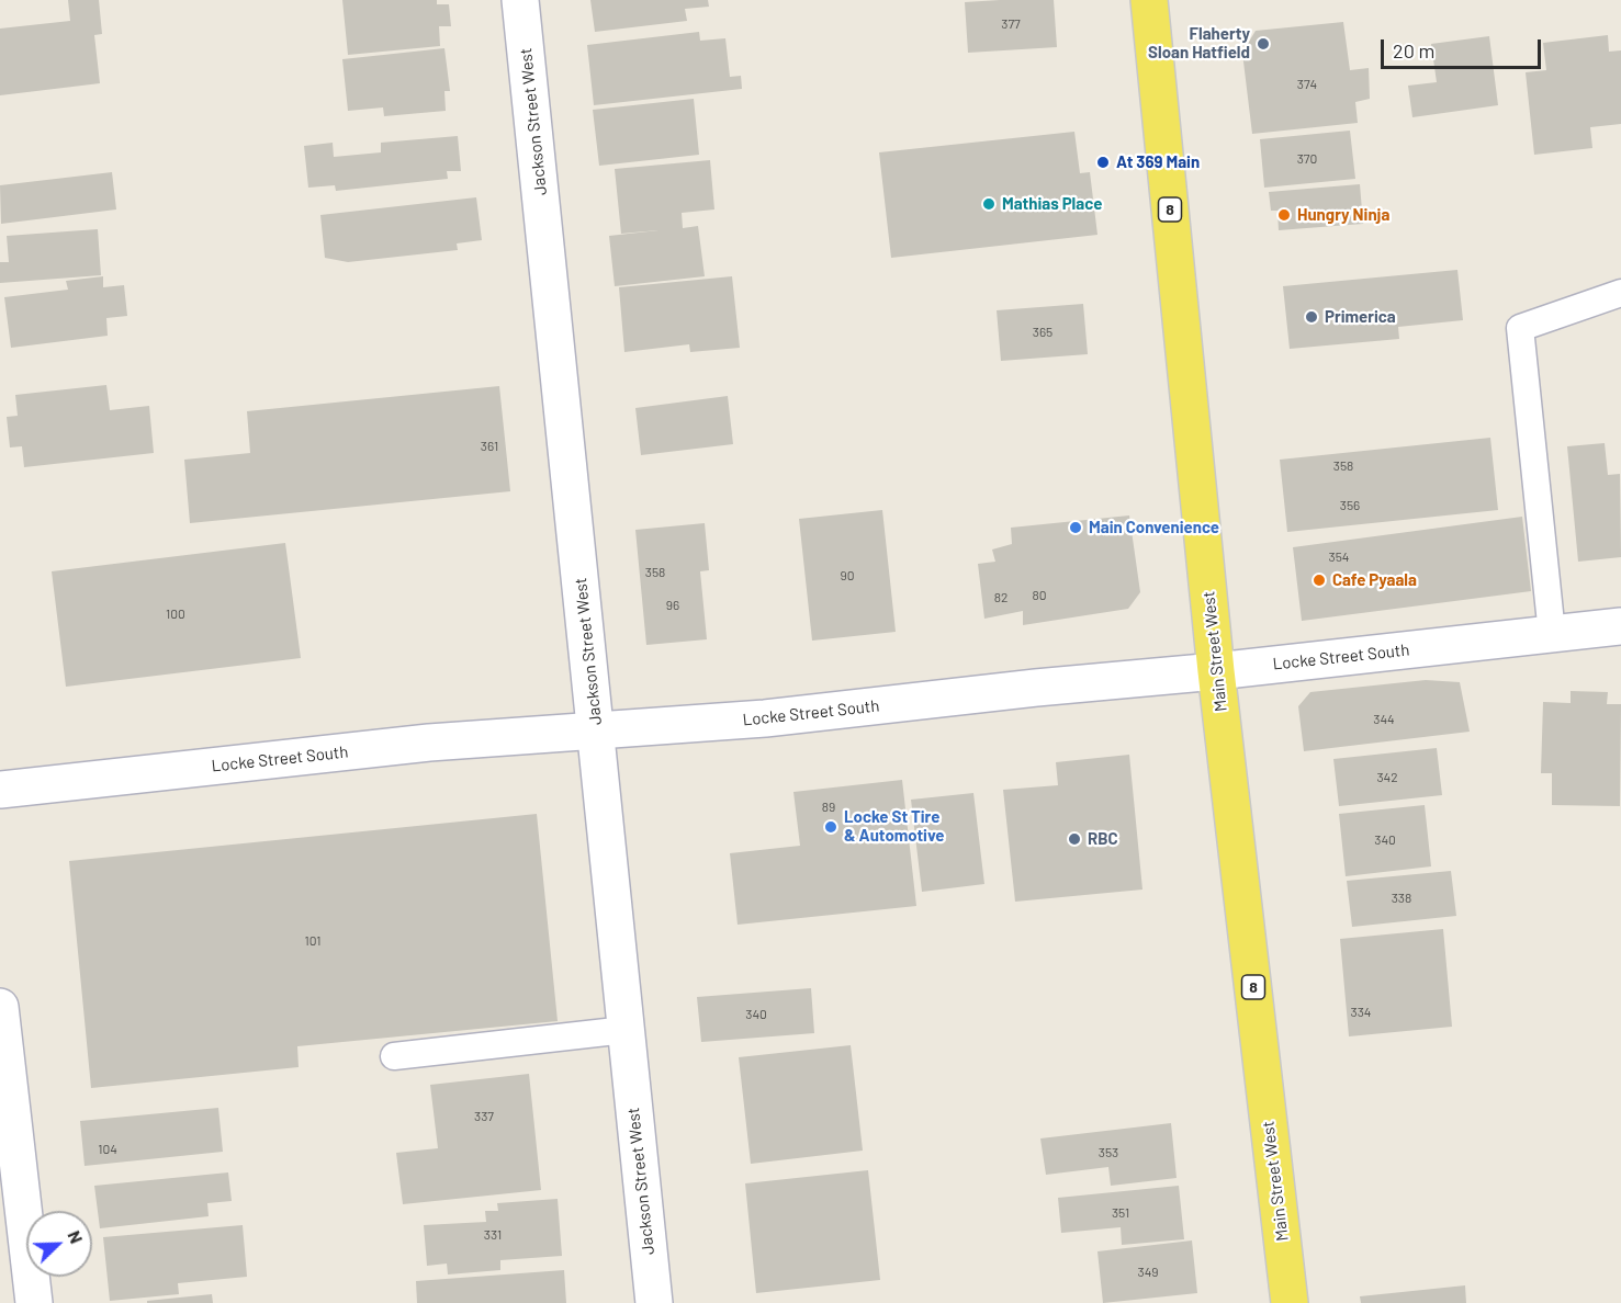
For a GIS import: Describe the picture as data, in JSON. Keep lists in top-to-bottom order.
{
  "streets": {
    "main road": ["8", "Main Street West"],
    "street": ["Jackson Street West", "Locke Street South"]
  },
  "crossings": [
    ["Jackson Street West", "Locke Street South"],
    ["Main Street West", "Locke Street South"]
  ],
  "places": [
    "Flaherty Sloan Hatfield",
    "At 369 Main",
    "Mathias Place",
    "Hungry Ninja",
    "Primerica",
    "Main Convenience",
    "Cafe Pyaala",
    "Locke St Tire & Automotive",
    "RBC"
  ],
  "house_numbers": [
    "377",
    "374",
    "370",
    "365",
    "361",
    "358",
    "356",
    "354",
    "358",
    "90",
    "80",
    "82",
    "96",
    "100",
    "344",
    "342",
    "89",
    "340",
    "338",
    "101",
    "334",
    "340",
    "337",
    "104",
    "353",
    "351",
    "331",
    "349"
  ],
  "scale_bar": "20 m",
  "north": "top right"
}
